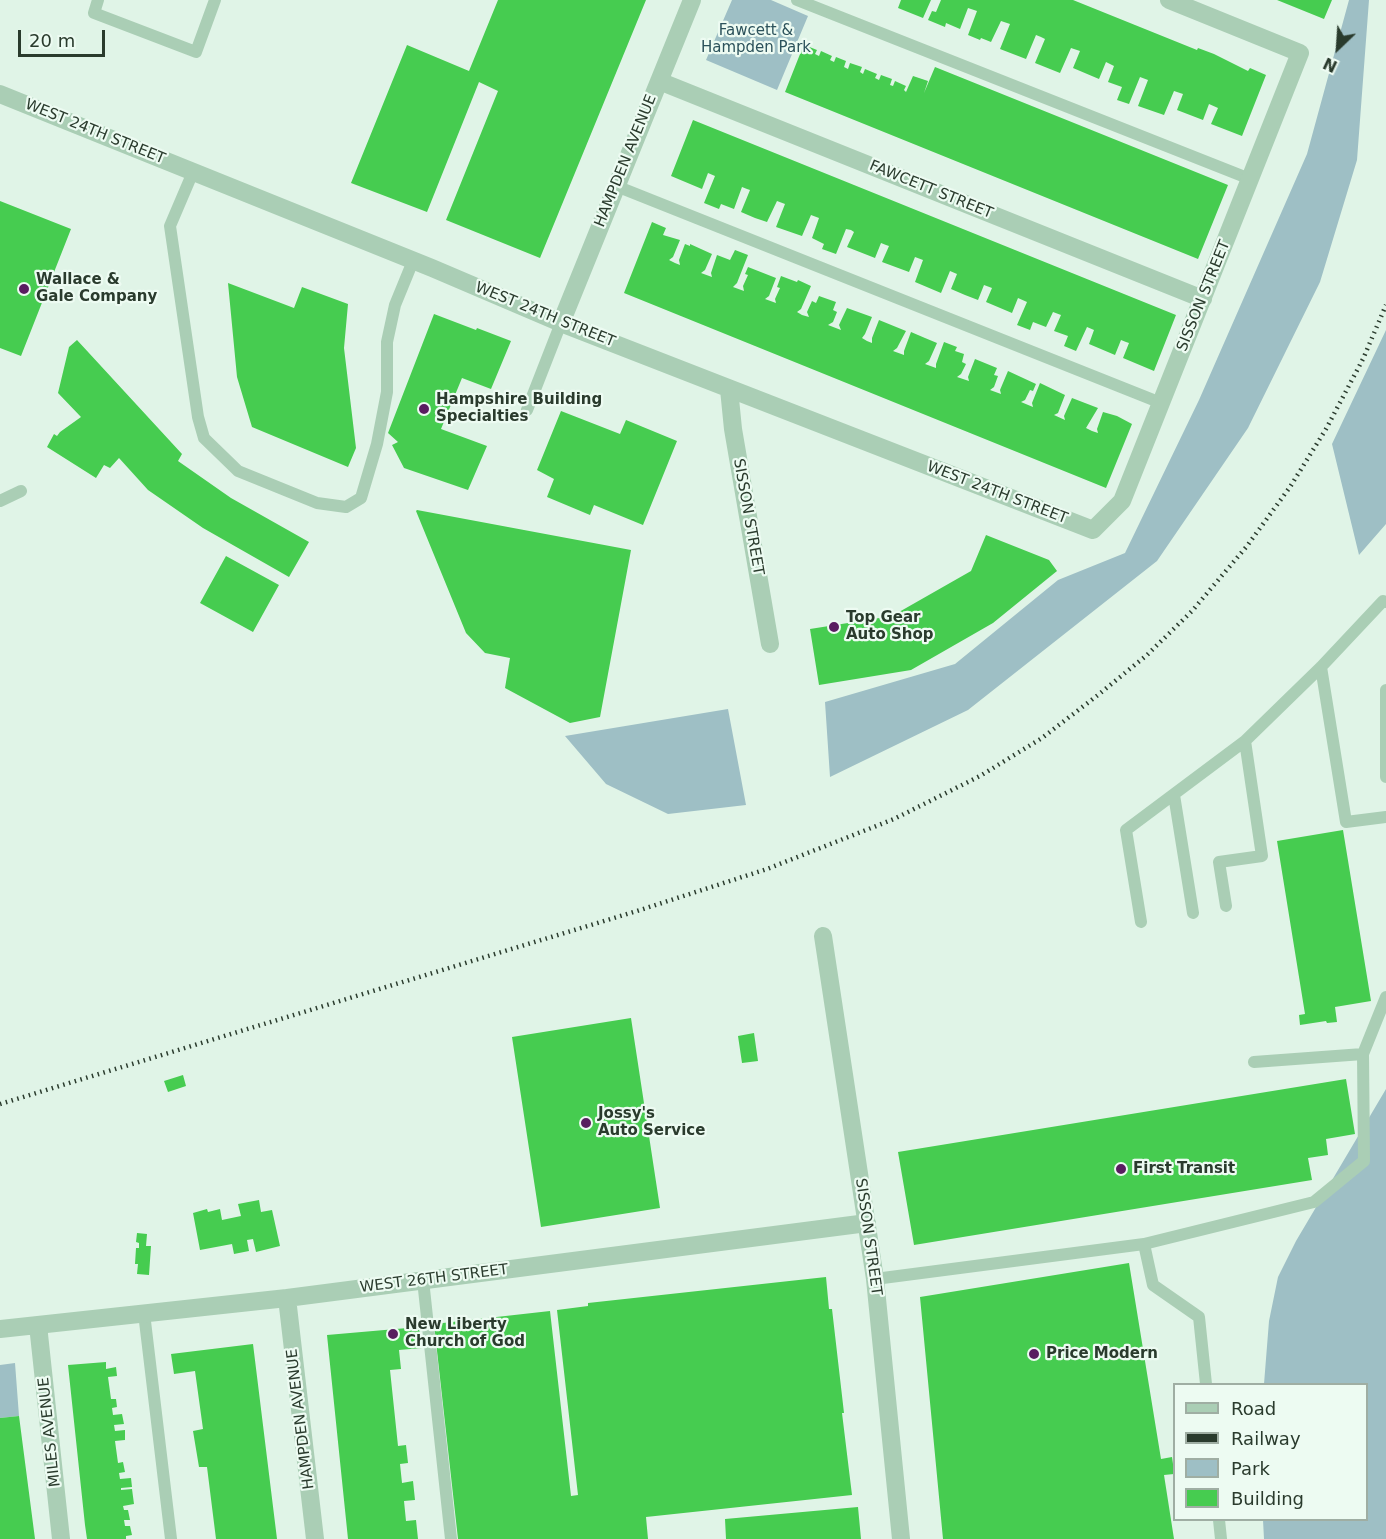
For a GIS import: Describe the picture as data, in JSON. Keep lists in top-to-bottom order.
{
  "streets": {
    "street": [
      "WEST 24TH STREET",
      "HAMPDEN AVENUE",
      "FAWCETT STREET",
      "SISSON STREET",
      "WEST 26TH STREET",
      "MILES AVENUE"
    ]
  },
  "crossings": [
    ["WEST 24TH STREET", "HAMPDEN AVENUE"],
    ["WEST 24TH STREET", "SISSON STREET"],
    ["HAMPDEN AVENUE", "FAWCETT STREET"],
    ["HAMPDEN AVENUE", "WEST 26TH STREET"],
    ["FAWCETT STREET", "SISSON STREET"],
    ["SISSON STREET", "WEST 26TH STREET"],
    ["WEST 26TH STREET", "MILES AVENUE"]
  ],
  "parks": ["Fawcett & Hampden Park"],
  "places": [
    "Wallace & Gale Company",
    "Hampshire Building Specialties",
    "Top Gear Auto Shop",
    "Jossy's Auto Service",
    "First Transit",
    "New Liberty Church of God",
    "Price Modern"
  ],
  "legend": [
    "Road",
    "Railway",
    "Park",
    "Building"
  ],
  "scale_bar": "20 m",
  "north": "bottom left"
}
